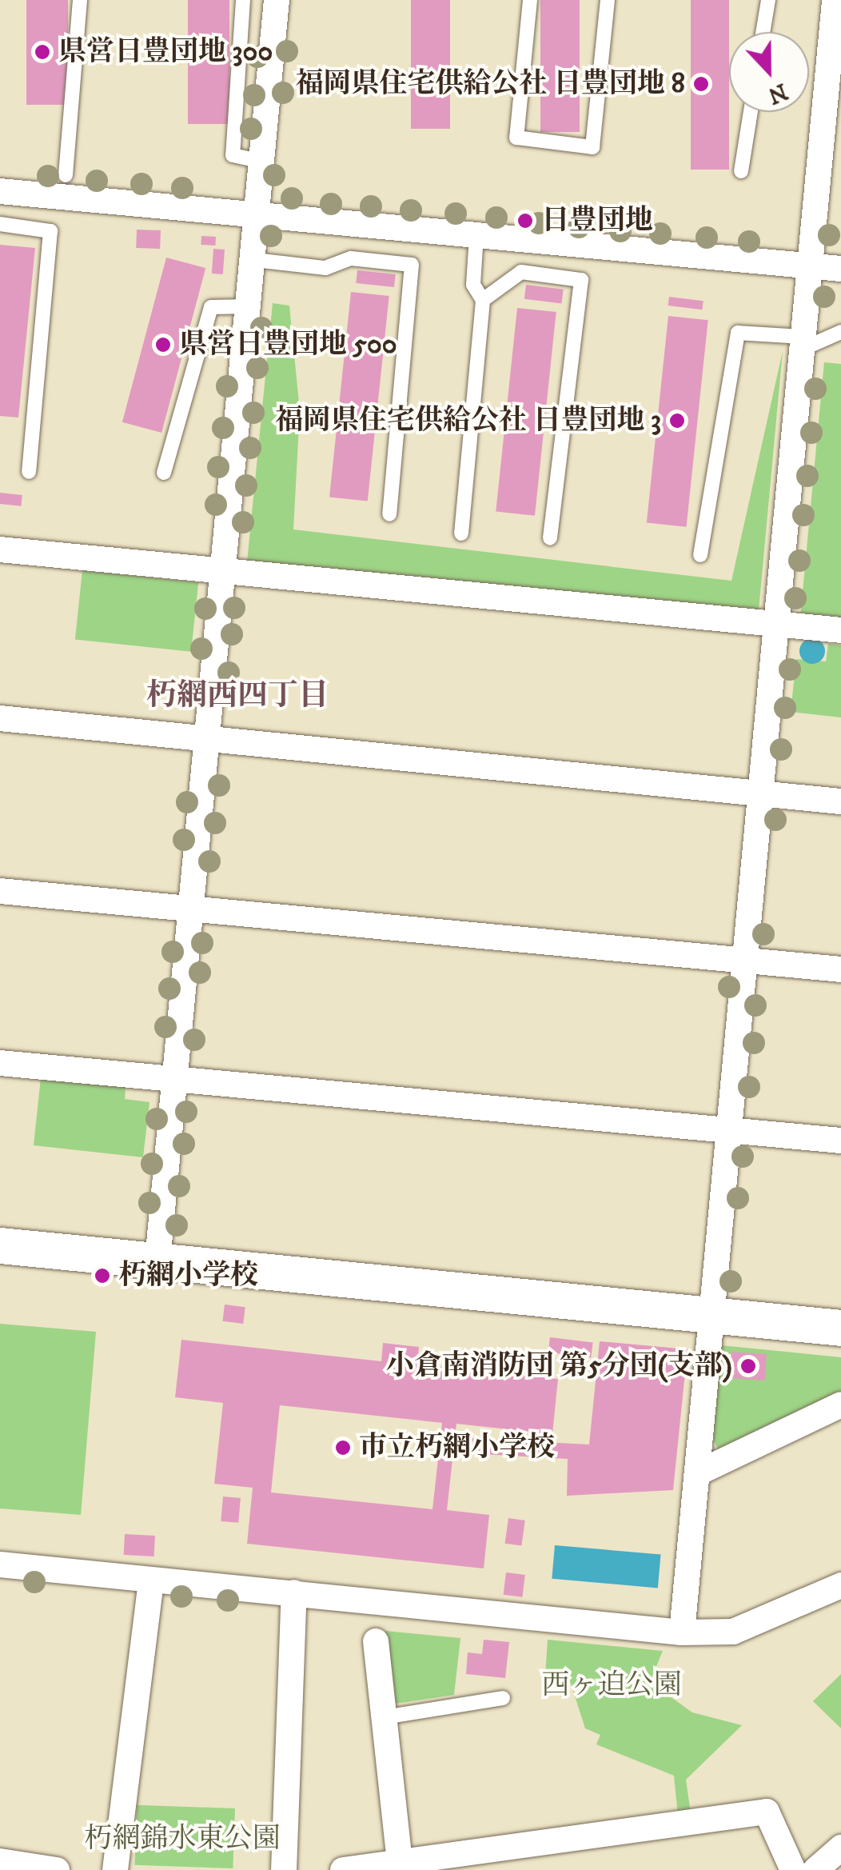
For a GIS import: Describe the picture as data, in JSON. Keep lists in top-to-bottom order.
{
  "districts": ["朽網西四丁目"],
  "parks": ["西ヶ迫公園", "朽網錦水東公園"],
  "places": [
    "県営日豊団地 300",
    "福岡県住宅供給公社 日豊団地 8",
    "日豊団地",
    "県営日豊団地 500",
    "福岡県住宅供給公社 日豊団地 3",
    "朽網小学校",
    "小倉南消防団 第5分団(支部)",
    "市立朽網小学校"
  ],
  "north": "bottom"
}
